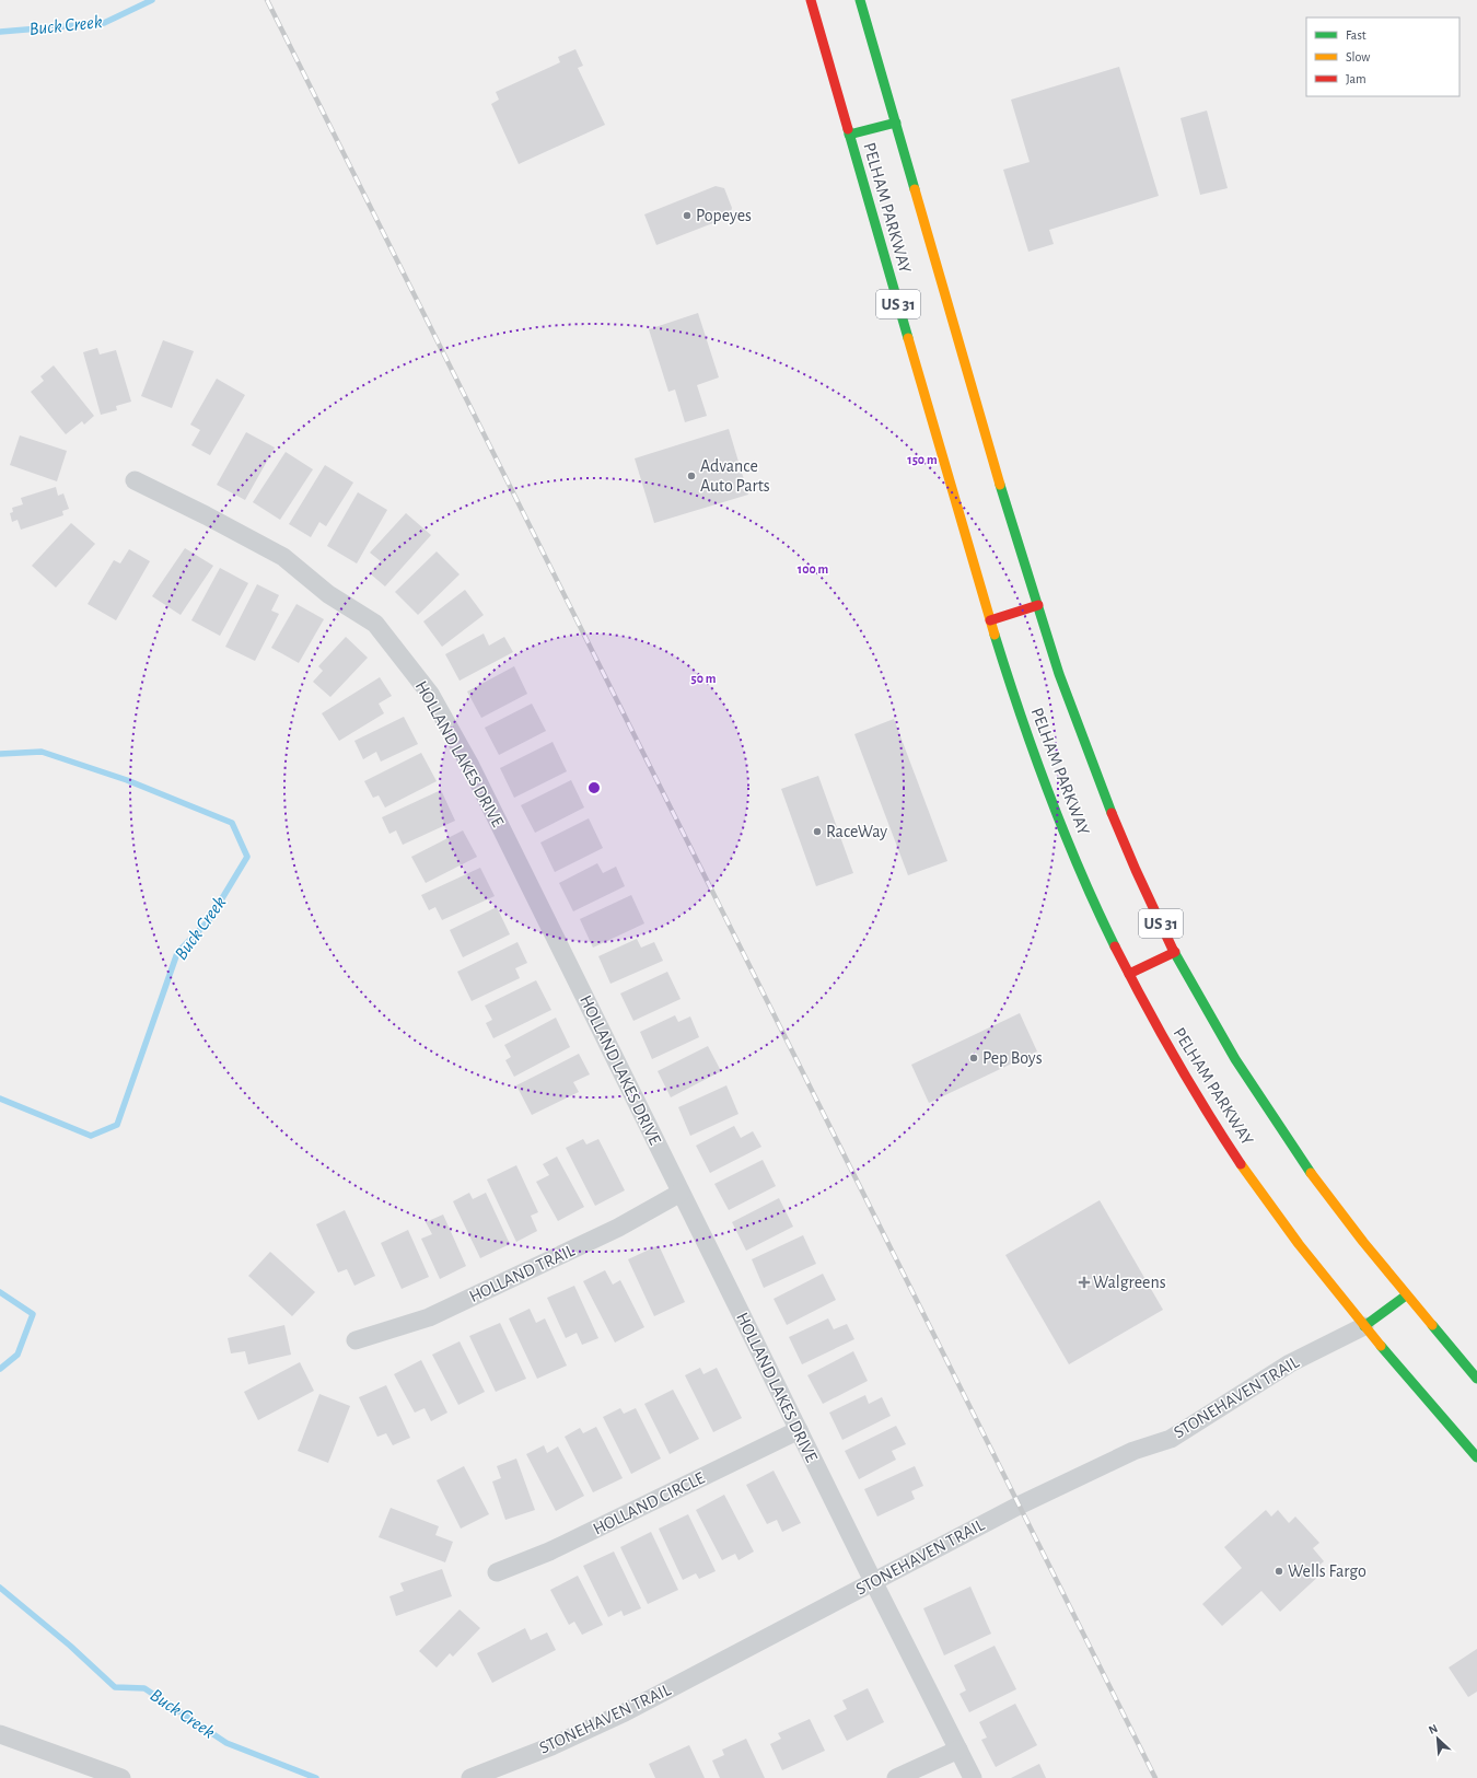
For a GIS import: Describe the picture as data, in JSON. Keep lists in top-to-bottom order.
{
  "streets": {
    "main road": ["PELHAM PARKWAY", "US 31"],
    "street": [
      "HOLLAND LAKES DRIVE",
      "HOLLAND TRAIL",
      "STONEHAVEN TRAIL",
      "HOLLAND CIRCLE"
    ]
  },
  "crossings": [
    ["PELHAM PARKWAY", "STONEHAVEN TRAIL"],
    ["HOLLAND LAKES DRIVE", "HOLLAND TRAIL"],
    ["HOLLAND LAKES DRIVE", "STONEHAVEN TRAIL"],
    ["HOLLAND LAKES DRIVE", "HOLLAND CIRCLE"]
  ],
  "water": ["Buck Creek"],
  "places": {
    "other": [
      "Popeyes",
      "Advance Auto Parts",
      "RaceWay",
      "Pep Boys",
      "Wells Fargo"
    ],
    "health": ["Walgreens"]
  },
  "legend": ["Fast", "Slow", "Jam"],
  "north": "top left",
  "rings": ["150 m", "100 m", "50 m"]
}
